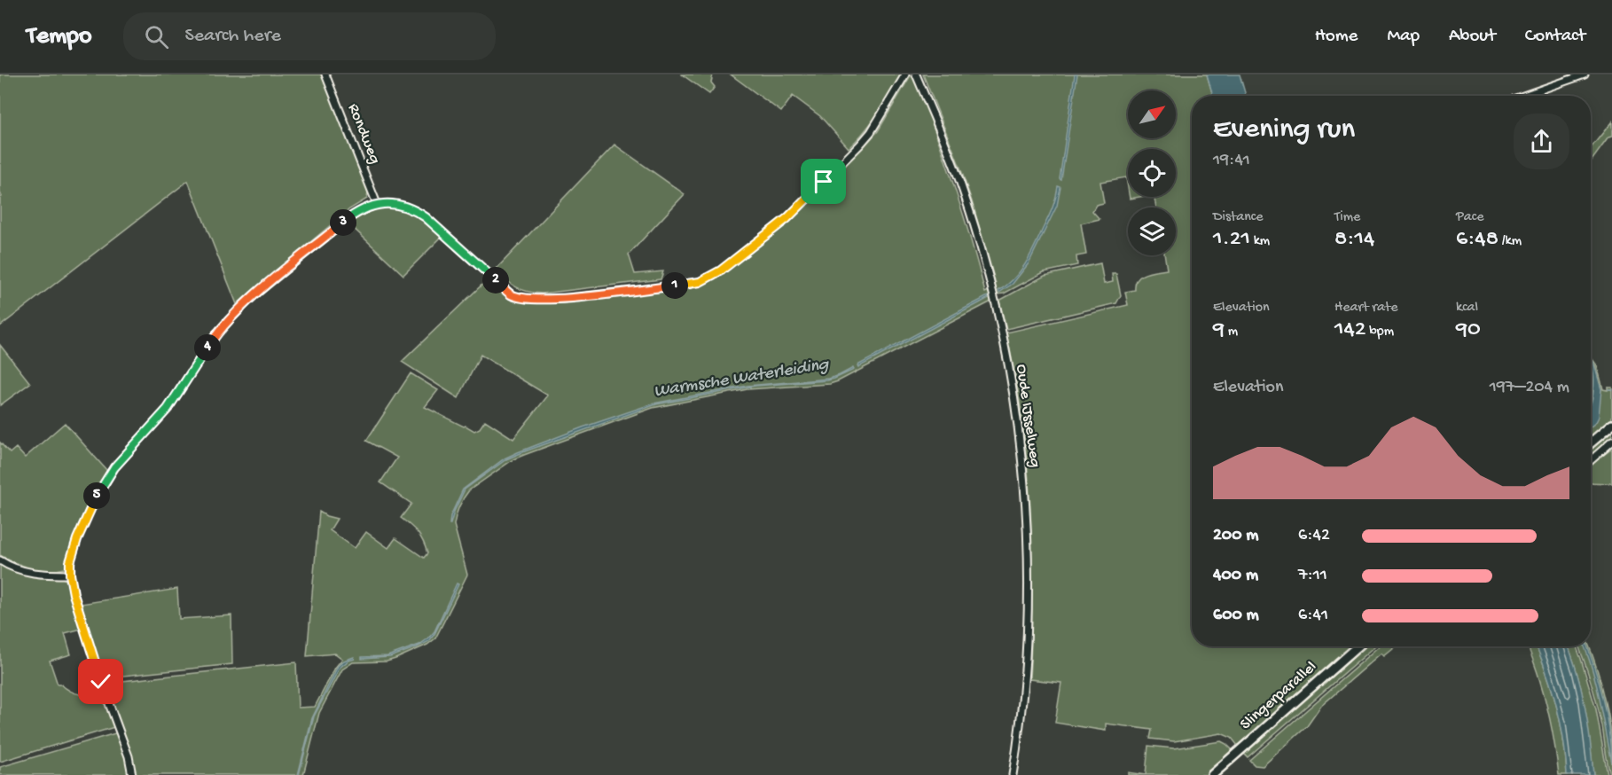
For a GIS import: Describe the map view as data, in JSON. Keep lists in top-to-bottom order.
{
  "streets": {
    "main road": ["Slingerparallel"],
    "street": ["Rondweg", "Oude IJsselweg"]
  },
  "water": ["Warmsche Waterleiding"],
  "north": "top right",
  "page": {
    "header": "Tempo",
    "search": "Search here",
    "nav": [
      "Home",
      "Map",
      "About",
      "Contact"
    ],
    "heading": ["Evening run", "19:41"],
    "stats": [
      ["Distance", "1.21 km"],
      ["Time", "8:14"],
      ["Pace", "6:48 /km"],
      ["Elevation", "9 m"],
      ["Heart rate", "142 bpm"],
      ["kcal", "90"]
    ],
    "pins": [
      "3",
      "2",
      "1",
      "4",
      "5"
    ],
    "chart": ["Elevation", "197–204 m"],
    "list": [
      {
        "name": "200 m",
        "note": "6:42"
      },
      {
        "name": "400 m",
        "note": "7:11"
      },
      {
        "name": "600 m",
        "note": "6:41"
      }
    ]
  }
}
